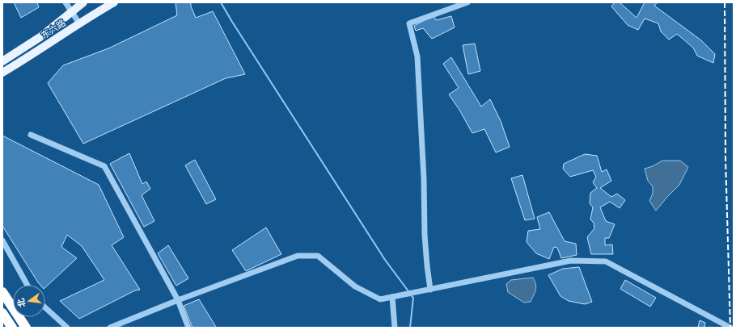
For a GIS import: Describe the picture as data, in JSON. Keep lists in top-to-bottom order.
{
  "streets": {
    "main road": ["东六路"]
  },
  "north": "left"
}
